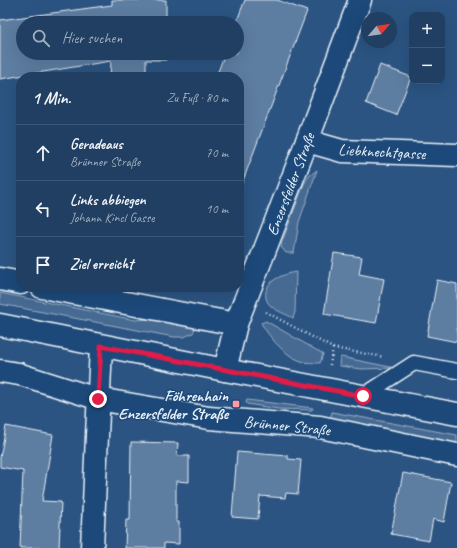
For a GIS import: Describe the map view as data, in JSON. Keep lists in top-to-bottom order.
{
  "streets": {
    "street": ["Liebknechtgasse", "Enzersfelder Straße", "Brünner Straße"]
  },
  "crossings": [
    ["Liebknechtgasse", "Enzersfelder Straße"]
  ],
  "places": {
    "transit": ["Föhrenhain Enzersfelder Straße"]
  },
  "north": "top right",
  "page": {
    "map_buttons": ["+", "−"],
    "search": "Hier suchen",
    "heading": ["1 Min.", "Zu Fuß · 80 m"],
    "list": [
      ["Geradeaus", "Brünner Straße", "70 m"],
      ["Links abbiegen", "Johann Kincl Gasse", "10 m"],
      "Ziel erreicht"
    ]
  }
}
